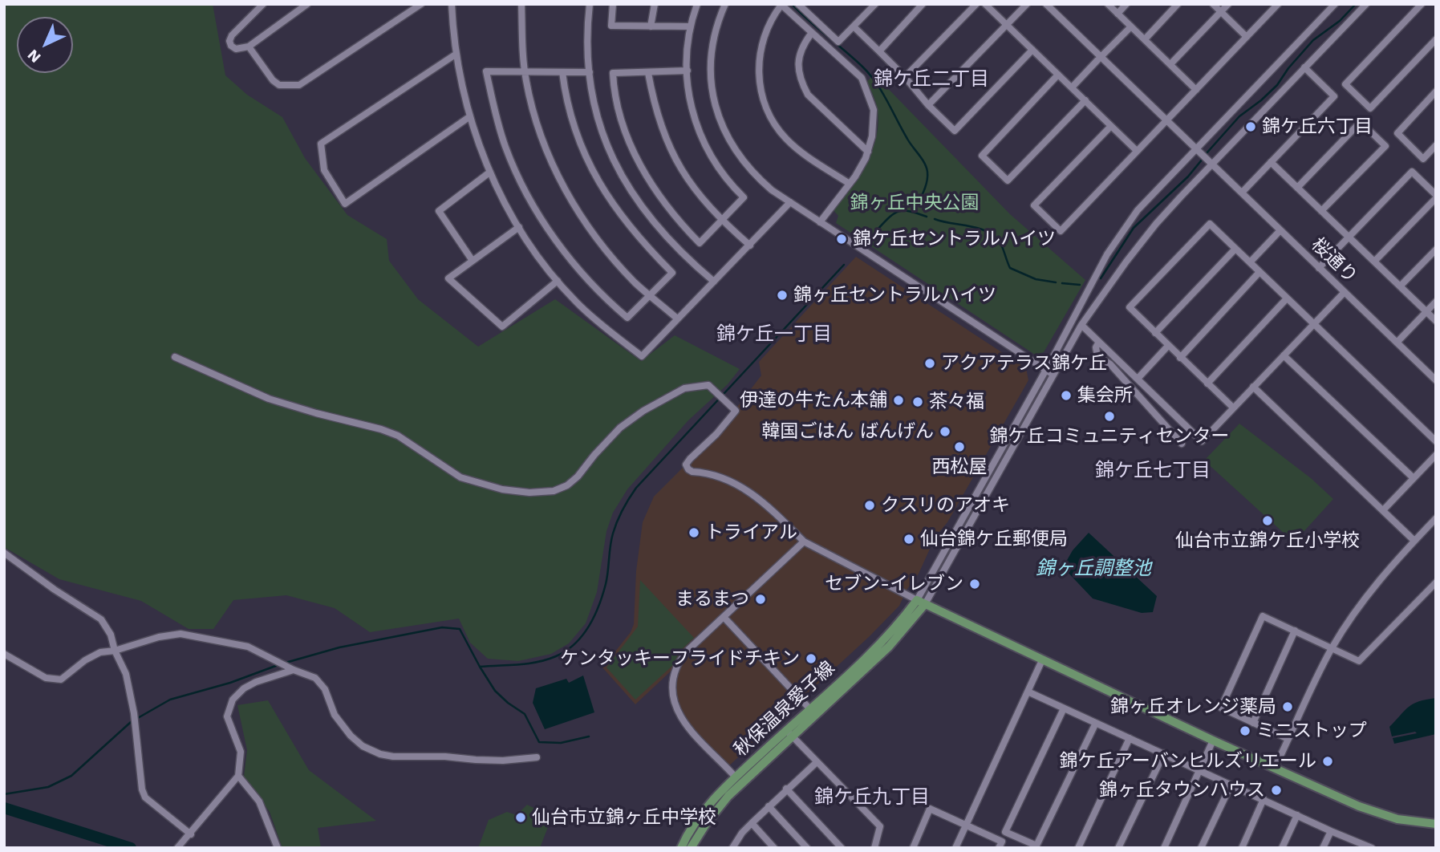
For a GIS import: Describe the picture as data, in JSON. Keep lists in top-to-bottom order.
{
  "streets": {
    "main road": ["秋保温泉愛子線"],
    "street": ["桜通り"]
  },
  "districts": [
    "錦ケ丘二丁目",
    "錦ケ丘一丁目",
    "錦ケ丘七丁目",
    "錦ケ丘九丁目"
  ],
  "water": ["錦ヶ丘調整池"],
  "parks": ["錦ヶ丘中央公園"],
  "places": [
    "錦ケ丘六丁目",
    "錦ケ丘セントラルハイツ",
    "錦ヶ丘セントラルハイツ",
    "アクアテラス錦ケ丘",
    "集会所",
    "伊達の牛たん本舗",
    "茶々福",
    "錦ケ丘コミュニティセンター",
    "韓国ごはん ばんげん",
    "西松屋",
    "クスリのアオキ",
    "仙台市立錦ケ丘小学校",
    "トライアル",
    "仙台錦ケ丘郵便局",
    "セブン-イレブン",
    "まるまつ",
    "ケンタッキーフライドチキン",
    "錦ヶ丘オレンジ薬局",
    "ミニストップ",
    "錦ケ丘アーバンヒルズリエール",
    "錦ヶ丘タウンハウス",
    "仙台市立錦ヶ丘中学校"
  ],
  "north": "bottom left"
}
